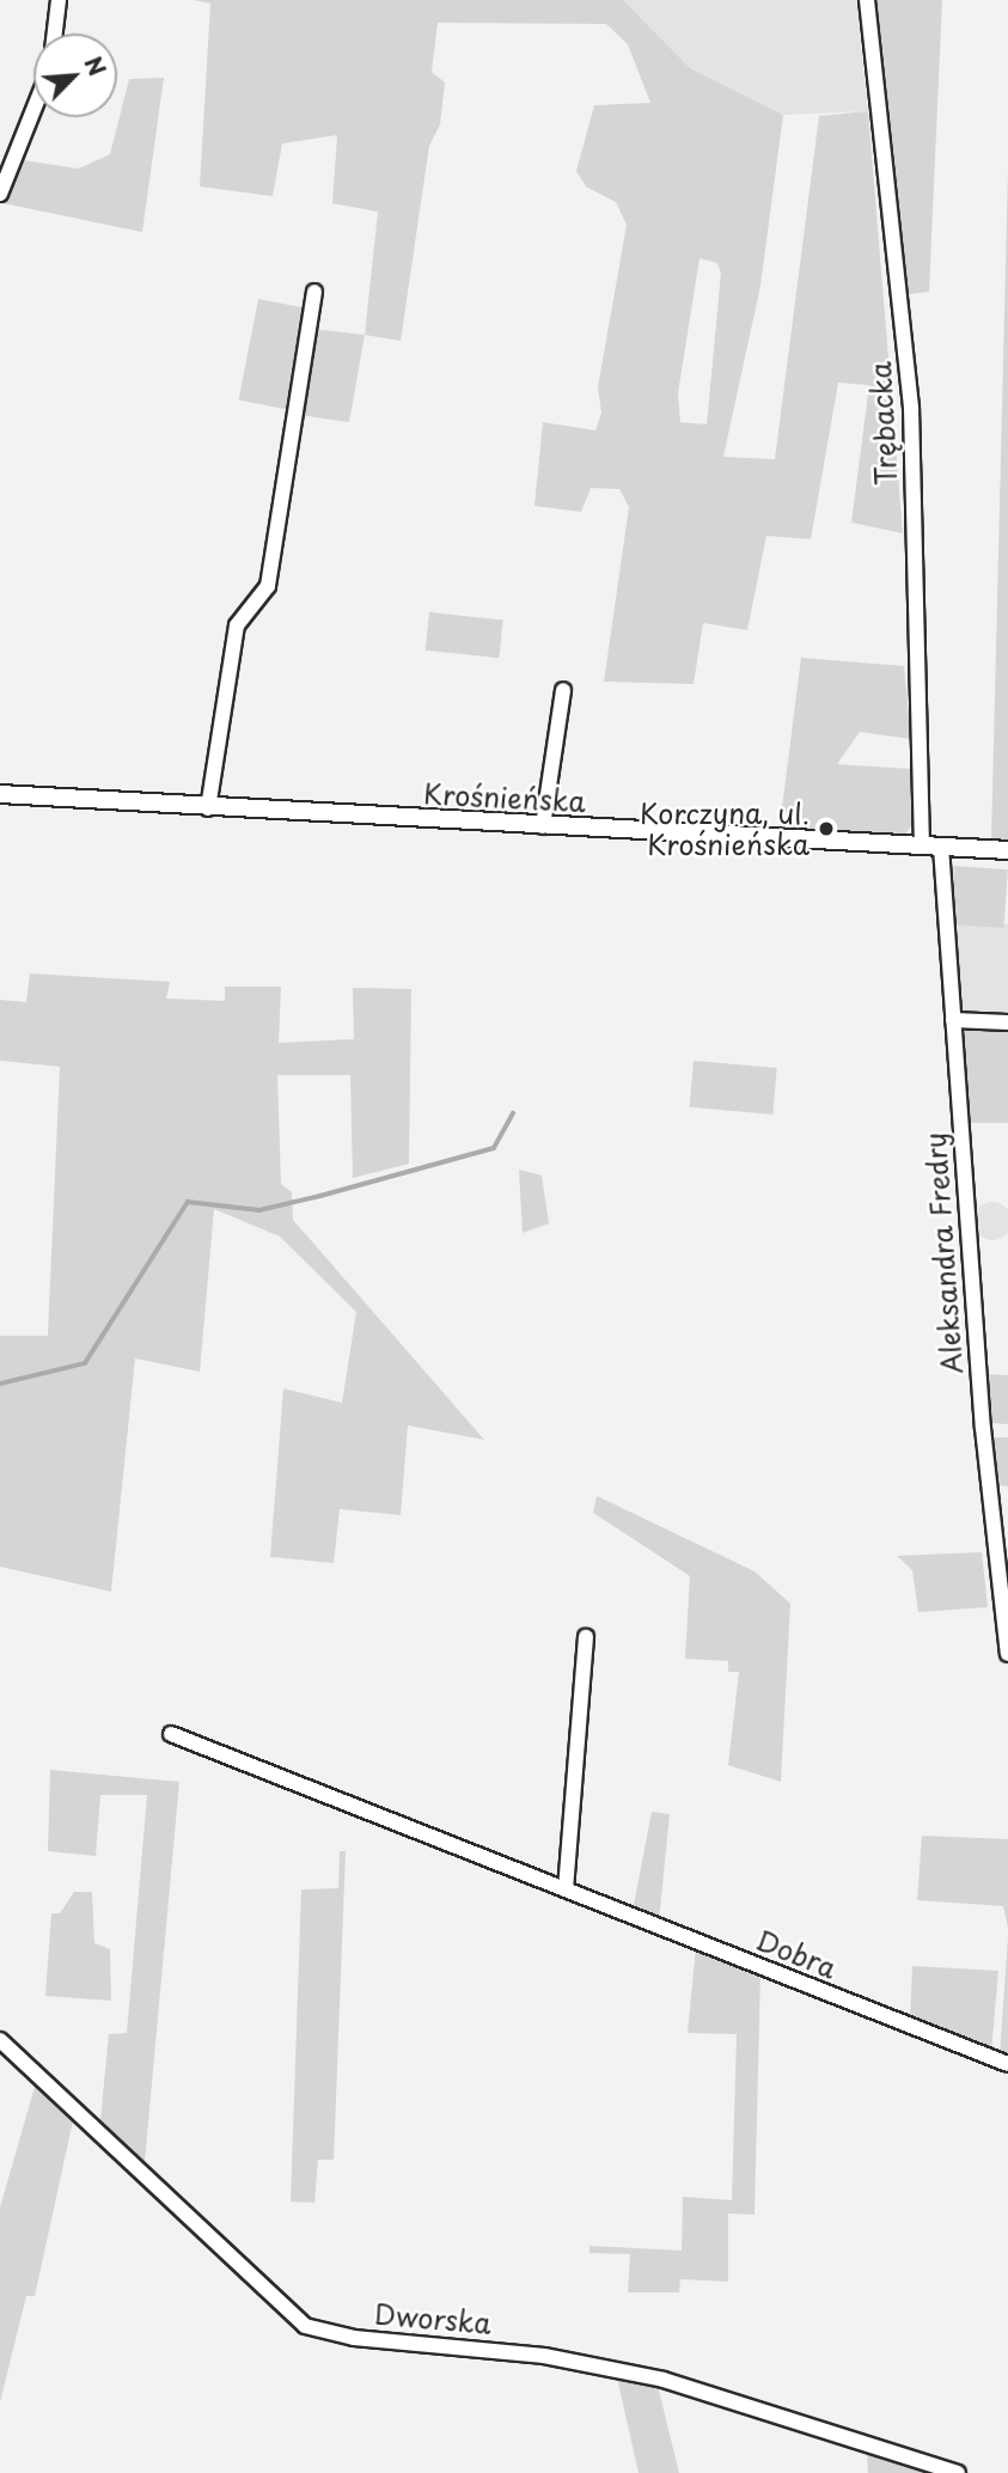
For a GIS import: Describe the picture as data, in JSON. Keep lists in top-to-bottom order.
{
  "streets": {
    "main road": ["Krośnieńska"],
    "street": [
      "Trębacka",
      "Aleksandra Fredry",
      "Dobra",
      "Dworska"
    ]
  },
  "crossings": [
    ["Trębacka", "Krośnieńska"],
    ["Krośnieńska", "Aleksandra Fredry"]
  ],
  "places": ["Korczyna, ul. Krośnieńska"],
  "north": "top right"
}
